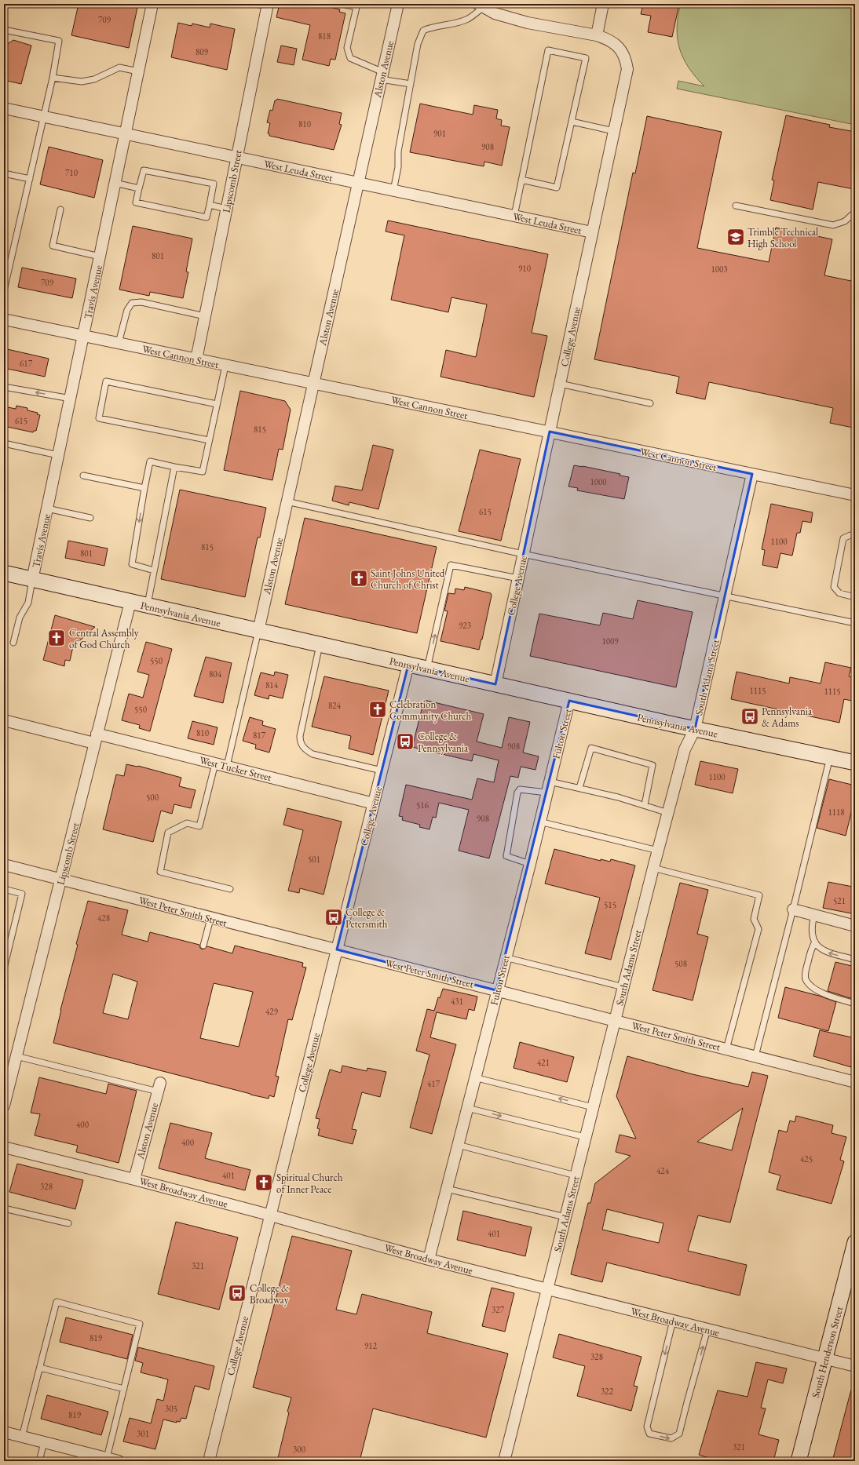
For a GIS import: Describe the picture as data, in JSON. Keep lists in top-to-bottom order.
{
  "streets": {
    "street": [
      "Alston Avenue",
      "West Leuda Street",
      "Lipscomb Street",
      "Travis Avenue",
      "College Avenue",
      "West Cannon Street",
      "Pennsylvania Avenue",
      "South Adams Street",
      "Fulton Street",
      "West Tucker Street",
      "West Peter Smith Street",
      "West Broadway Avenue",
      "South Henderson Street"
    ]
  },
  "crossings": [
    ["Alston Avenue", "West Leuda Street"],
    ["Alston Avenue", "West Cannon Street"],
    ["Alston Avenue", "Pennsylvania Avenue"],
    ["Alston Avenue", "West Broadway Avenue"],
    ["West Leuda Street", "Lipscomb Street"],
    ["West Leuda Street", "Travis Avenue"],
    ["West Leuda Street", "College Avenue"],
    ["Lipscomb Street", "West Cannon Street"],
    ["Lipscomb Street", "Pennsylvania Avenue"],
    ["Lipscomb Street", "West Tucker Street"],
    ["Lipscomb Street", "West Peter Smith Street"],
    ["Travis Avenue", "West Cannon Street"],
    ["Travis Avenue", "Pennsylvania Avenue"],
    ["College Avenue", "West Cannon Street"],
    ["College Avenue", "Pennsylvania Avenue"],
    ["College Avenue", "West Tucker Street"],
    ["College Avenue", "West Peter Smith Street"],
    ["College Avenue", "West Broadway Avenue"],
    ["West Cannon Street", "South Adams Street"],
    ["Pennsylvania Avenue", "South Adams Street"],
    ["Pennsylvania Avenue", "Fulton Street"],
    ["South Adams Street", "West Peter Smith Street"],
    ["South Adams Street", "West Broadway Avenue"],
    ["Fulton Street", "West Peter Smith Street"],
    ["Fulton Street", "West Broadway Avenue"],
    ["West Broadway Avenue", "South Henderson Street"]
  ],
  "places": {
    "school or university": ["Trimble Technical High School"],
    "church": [
      "Saint Johns United Church of Christ",
      "Central Assembly of God Church",
      "Celebration Community Church",
      "Spiritual Church of Inner Peace"
    ],
    "bus stop": [
      "Pennsylvania & Adams",
      "College & Pennsylvania",
      "College & Petersmith",
      "College & Broadway"
    ]
  },
  "house_numbers": [
    "709",
    "818",
    "809",
    "810",
    "901",
    "908",
    "710",
    "801",
    "910",
    "1003",
    "709",
    "617",
    "615",
    "815",
    "1000",
    "615",
    "1100",
    "815",
    "801",
    "923",
    "1009",
    "550",
    "804",
    "814",
    "1115",
    "1115",
    "824",
    "550",
    "810",
    "817",
    "908",
    "1100",
    "500",
    "516",
    "1118",
    "908",
    "501",
    "521",
    "515",
    "428",
    "508",
    "431",
    "429",
    "421",
    "417",
    "400",
    "400",
    "425",
    "424",
    "401",
    "328",
    "401",
    "321",
    "327",
    "819",
    "912",
    "328",
    "322",
    "305",
    "819",
    "301",
    "321",
    "300"
  ]
}
